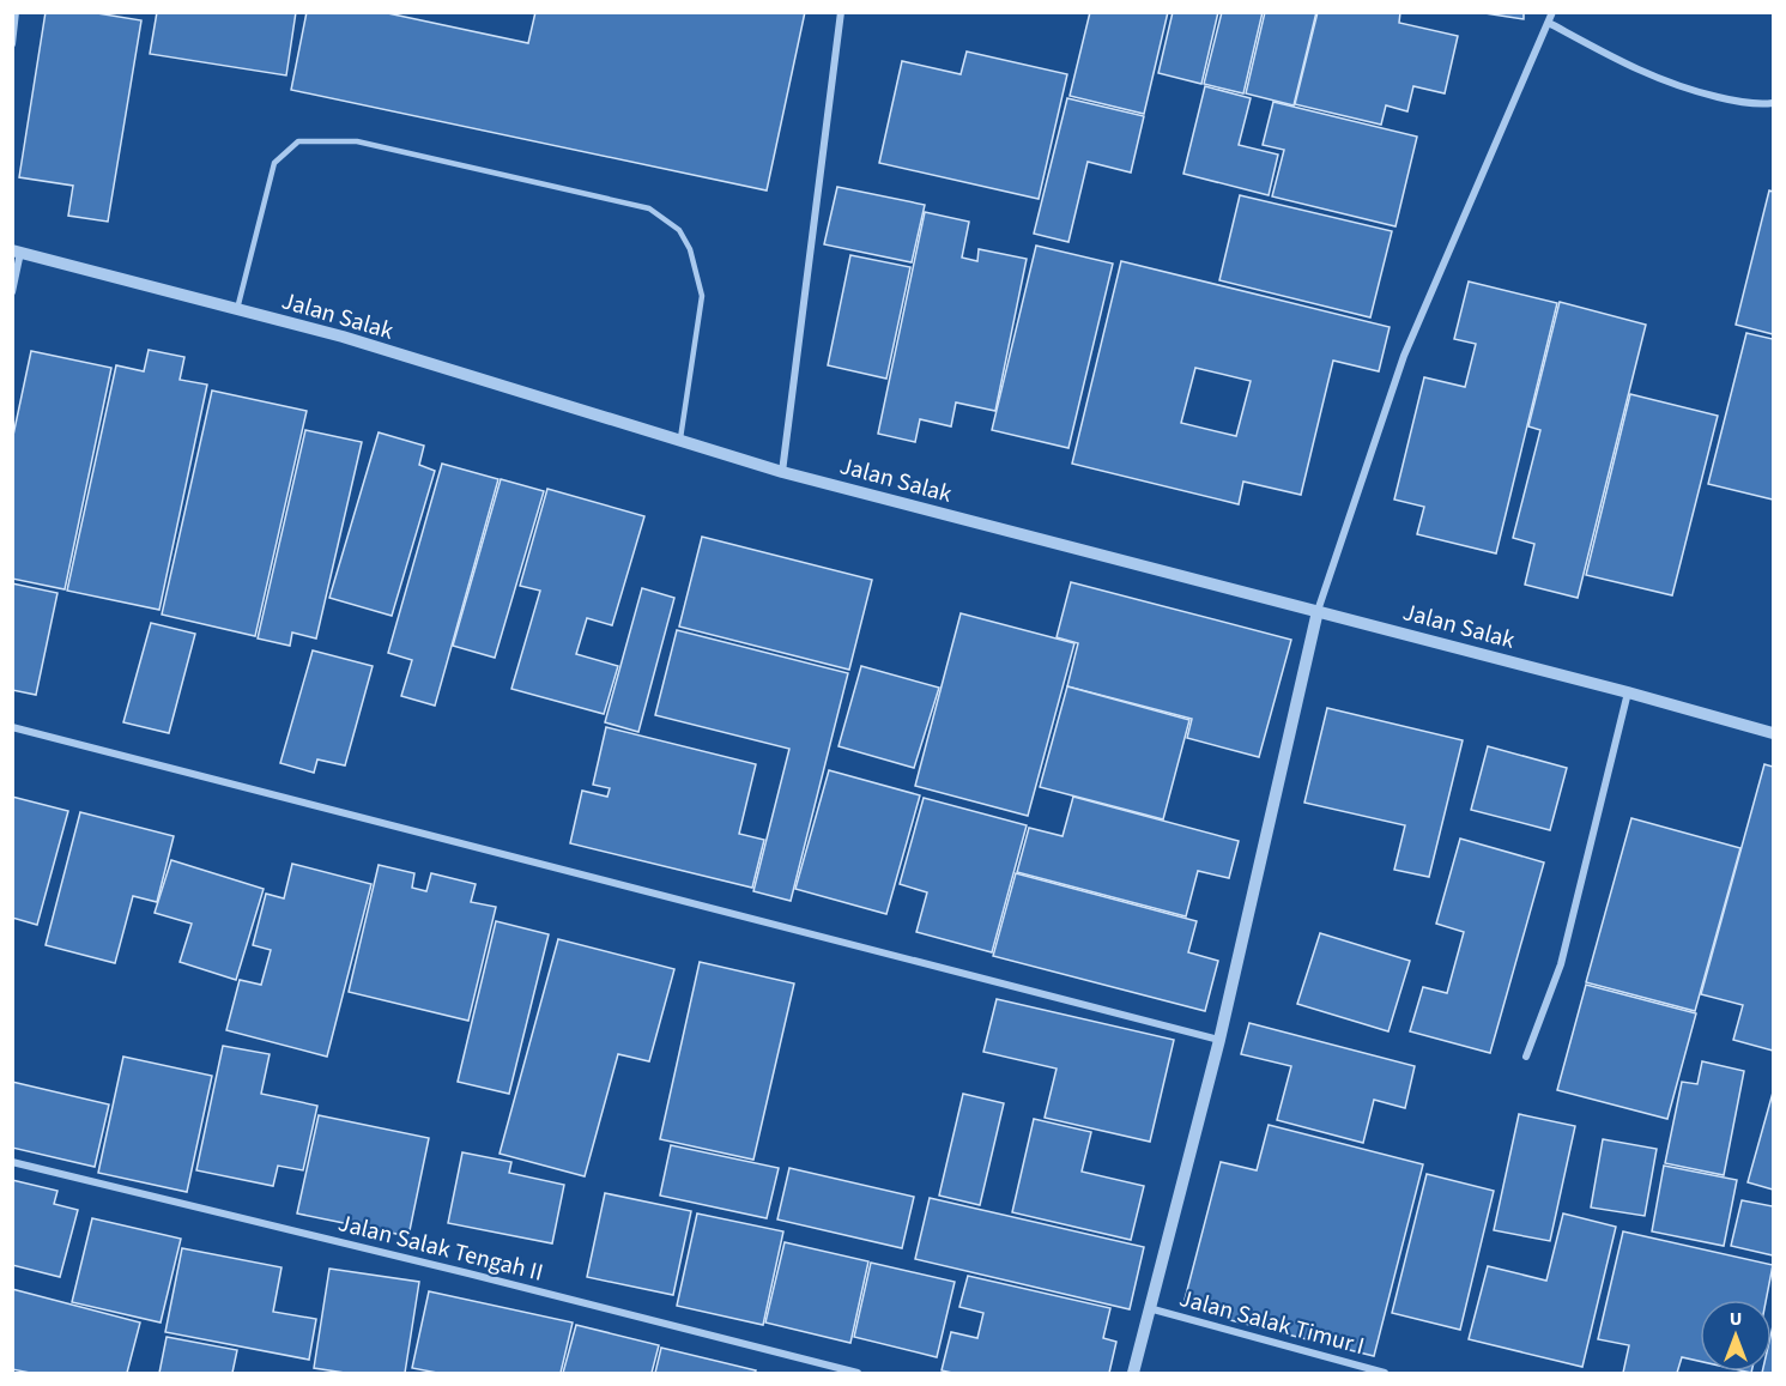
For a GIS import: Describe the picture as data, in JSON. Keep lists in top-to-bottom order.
{
  "streets": {
    "street": ["Jalan Salak", "Jalan Salak Tengah II", "Jalan Salak Timur I"]
  },
  "north": "top"
}
